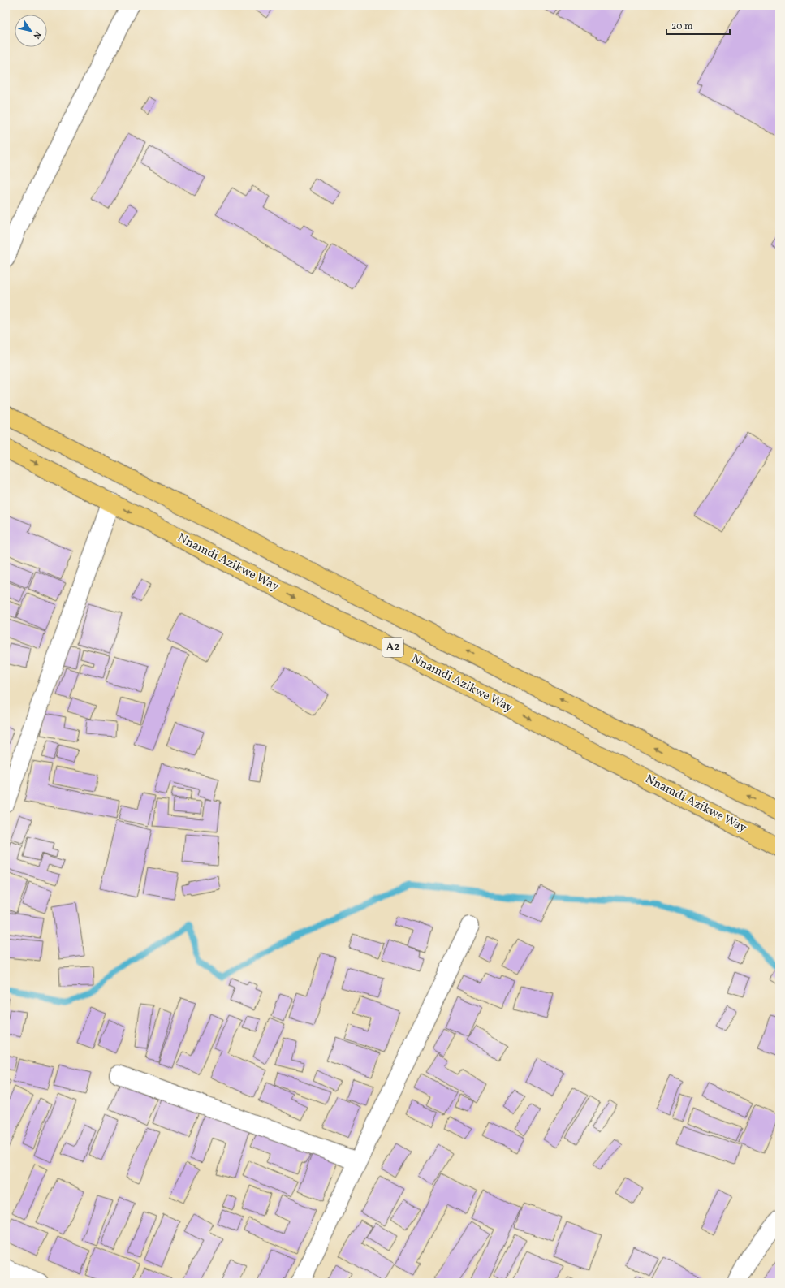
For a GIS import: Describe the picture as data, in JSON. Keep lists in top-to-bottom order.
{
  "streets": {
    "highway": ["Nnamdi Azikwe Way", "A2"]
  },
  "scale_bar": "20 m",
  "north": "bottom right"
}
